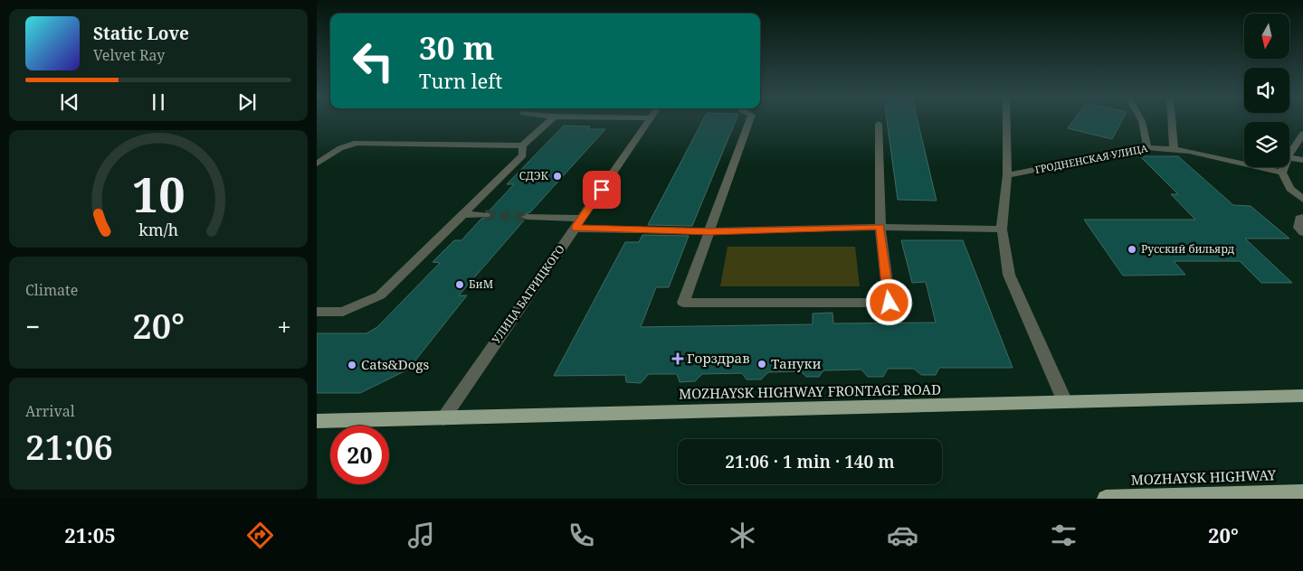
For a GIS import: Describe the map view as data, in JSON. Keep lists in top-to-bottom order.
{
  "streets": {
    "main road": ["MOZHAYSK HIGHWAY FRONTAGE ROAD", "MOZHAYSK HIGHWAY"],
    "street": ["ГРОДНЕНСКАЯ УЛИЦА", "УЛИЦА БАГРИЦКОГО"]
  },
  "crossings": [
    ["УЛИЦА БАГРИЦКОГО", "MOZHAYSK HIGHWAY FRONTAGE ROAD"]
  ],
  "places": {
    "other": [
      "СДЭК",
      "Русский бильярд",
      "БиМ",
      "Тануки",
      "Cats&Dogs"
    ],
    "health": ["Горздрав"]
  },
  "north": "bottom",
  "page": {
    "turn": ["30 m", "Turn left"],
    "song": ["Static Love", "Velvet Ray"],
    "tile": [
      "Climate",
      ["Arrival", "21:06"]
    ],
    "heat": ["−", "20°", "+"],
    "limit": "20",
    "trip": "21:06 · 1 min · 140 m",
    "tabs": ["21:05", "20°"],
    "gauge": ["10", "km/h"]
  }
}
